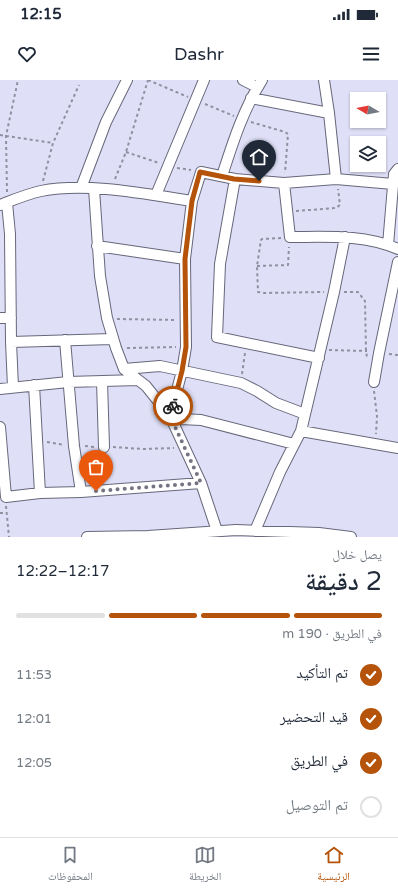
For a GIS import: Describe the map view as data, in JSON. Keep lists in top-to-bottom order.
{
  "north": "left",
  "page": {
    "status": "12:15",
    "header": "Dashr",
    "heading": ["2 دقيقة", "يصل خلال", "12:17–12:22"],
    "bar": "في الطريق · 190 m",
    "list": [
      ["تم التأكيد", "11:53"],
      ["قيد التحضير", "12:01"],
      ["في الطريق", "12:05"],
      "تم التوصيل"
    ],
    "tabs": ["الرئيسية", "الخريطة", "المحفوظات"]
  }
}
